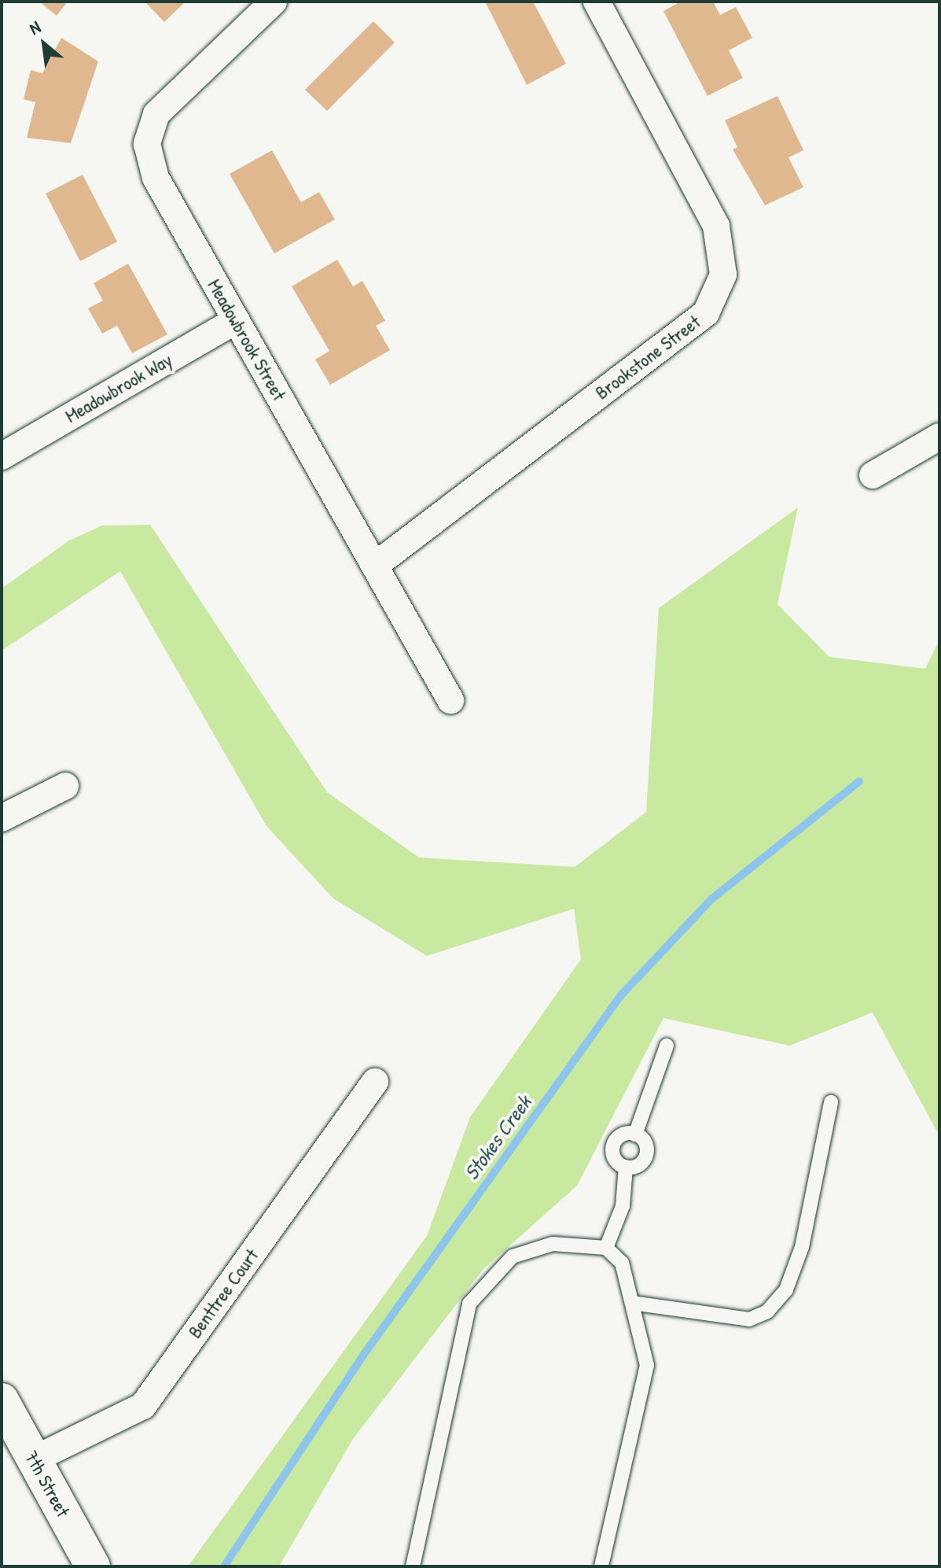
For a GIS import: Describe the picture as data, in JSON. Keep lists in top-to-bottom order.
{
  "streets": {
    "street": [
      "Meadowbrook Street",
      "Brookstone Street",
      "Meadowbrook Way",
      "Benttree Court",
      "7th Street"
    ]
  },
  "crossings": [
    ["Meadowbrook Street", "Brookstone Street"],
    ["Meadowbrook Street", "Meadowbrook Way"],
    ["Benttree Court", "7th Street"]
  ],
  "water": ["Stokes Creek"],
  "north": "top left"
}
